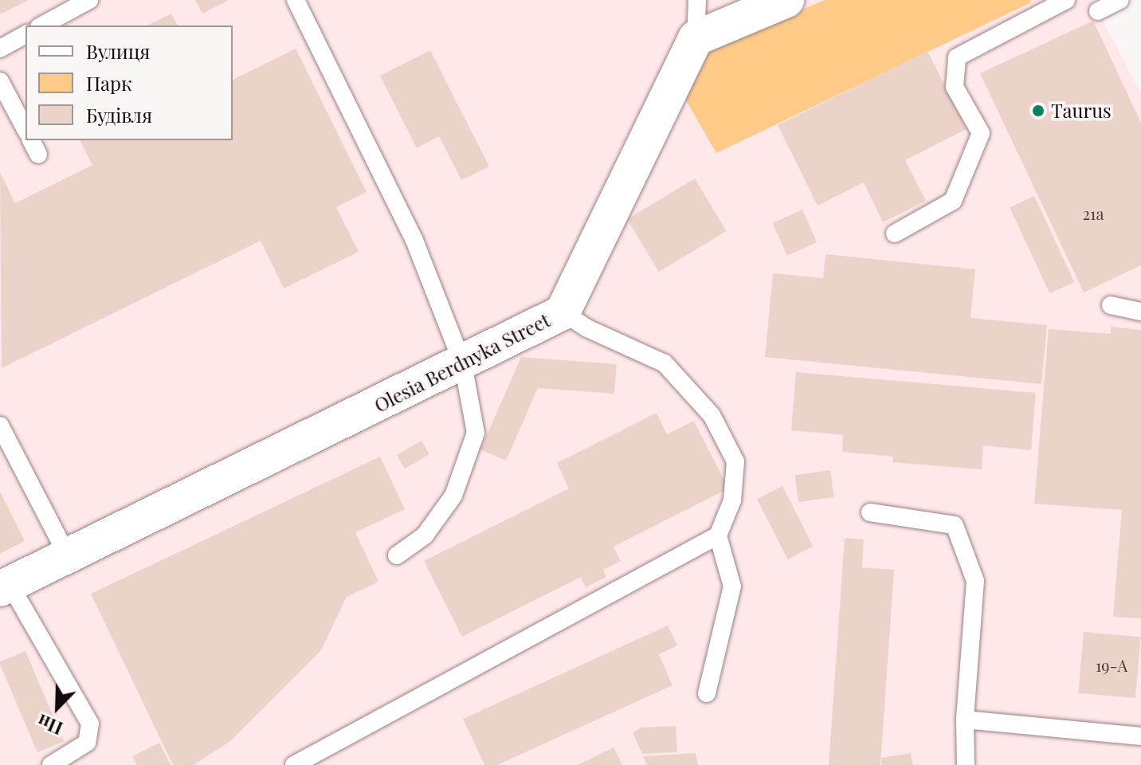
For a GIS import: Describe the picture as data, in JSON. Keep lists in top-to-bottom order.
{
  "streets": {
    "street": ["Olesia Berdnyka Street"]
  },
  "places": ["Taurus"],
  "house_numbers": ["21а", "19-А"],
  "legend": ["Вулиця", "Парк", "Будівля"],
  "north": "bottom left"
}
